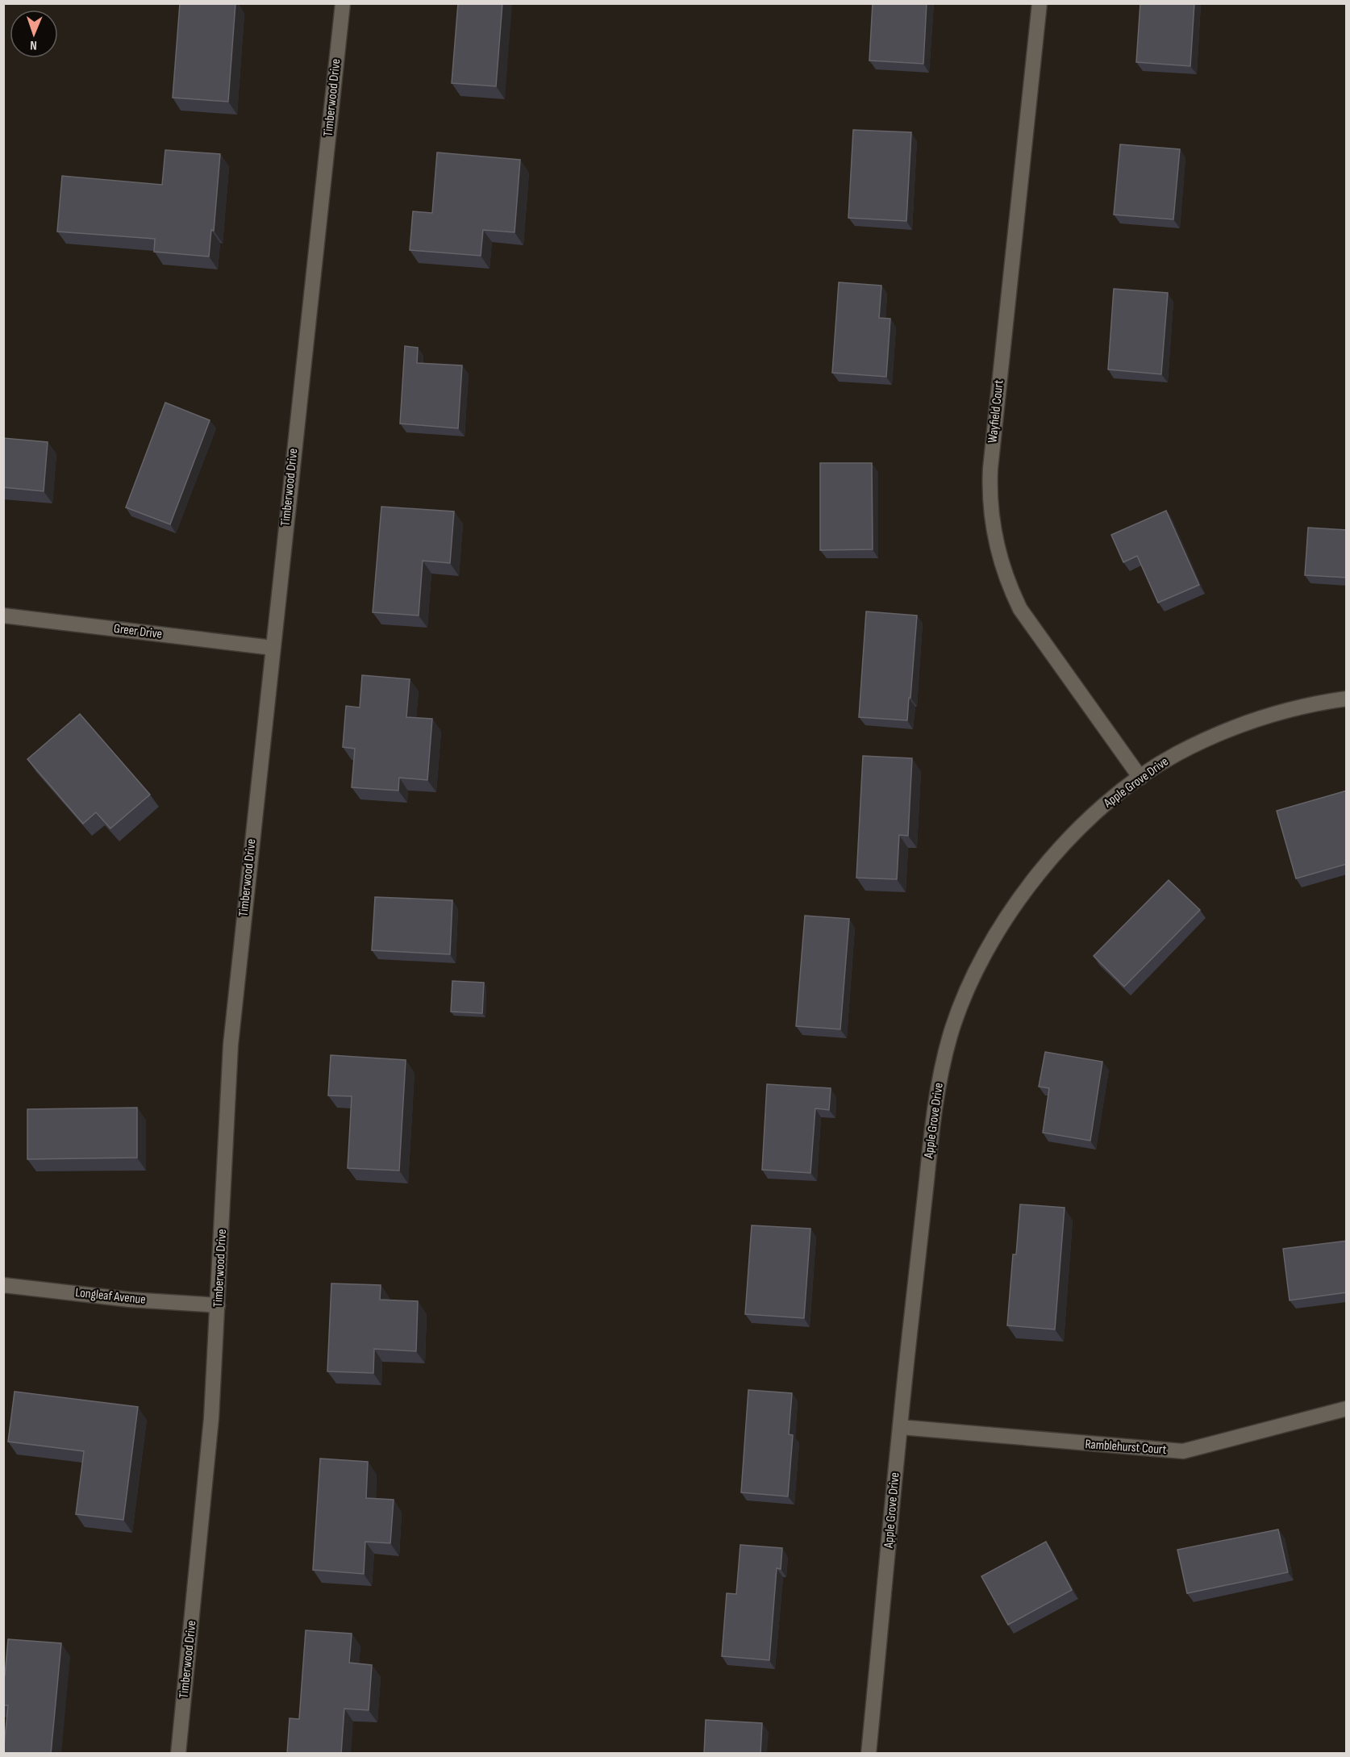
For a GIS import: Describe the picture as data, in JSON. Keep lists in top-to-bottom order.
{
  "streets": {
    "street": [
      "Timberwood Drive",
      "Wayfield Court",
      "Greer Drive",
      "Apple Grove Drive",
      "Longleaf Avenue",
      "Ramblehurst Court"
    ]
  },
  "crossings": [
    ["Timberwood Drive", "Greer Drive"],
    ["Timberwood Drive", "Longleaf Avenue"],
    ["Wayfield Court", "Apple Grove Drive"],
    ["Apple Grove Drive", "Ramblehurst Court"]
  ],
  "north": "bottom"
}
